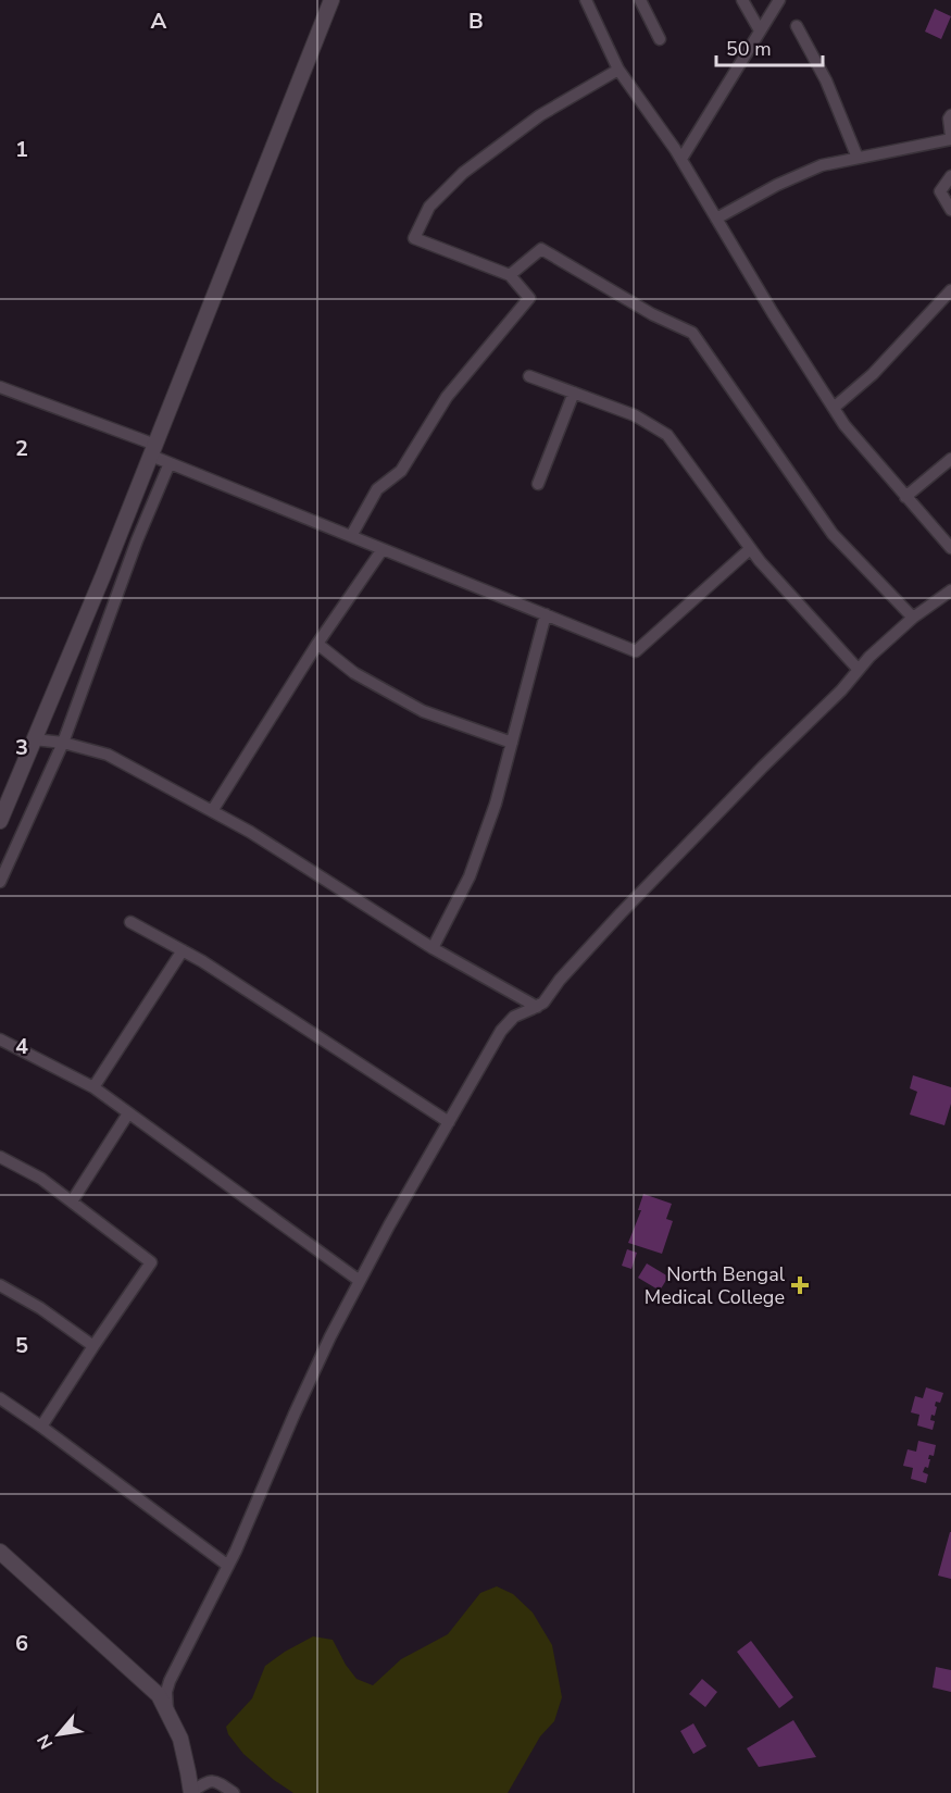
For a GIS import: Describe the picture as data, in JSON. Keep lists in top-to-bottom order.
{
  "places": {
    "health": ["North Bengal Medical College"]
  },
  "scale_bar": "50 m",
  "north": "bottom left",
  "grid": {
    "columns": ["A", "B"],
    "rows": [
      "1",
      "2",
      "3",
      "4",
      "5",
      "6"
    ]
  }
}
